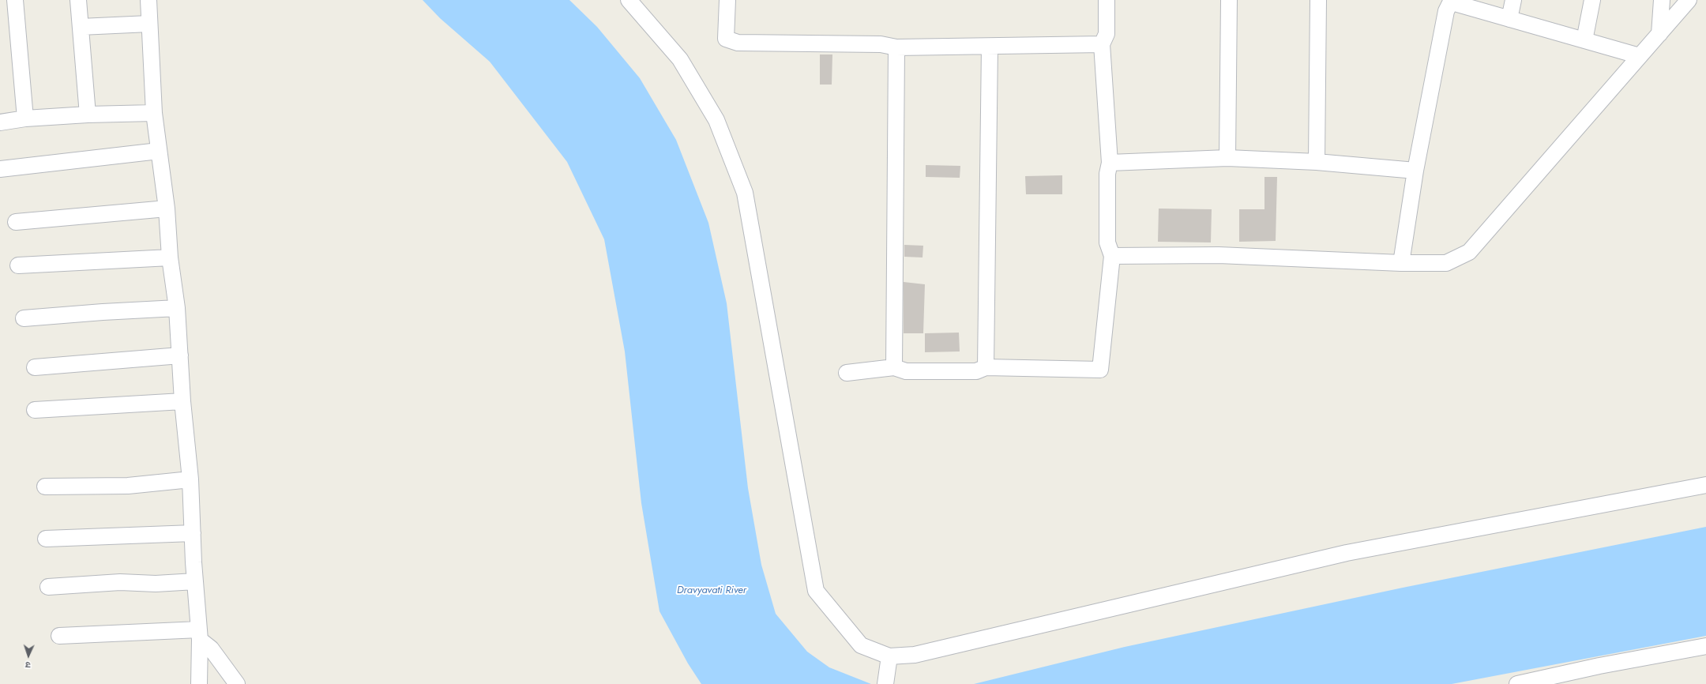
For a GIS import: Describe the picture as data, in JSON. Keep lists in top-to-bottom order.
{
  "water": ["Dravyavati River"],
  "north": "bottom"
}
